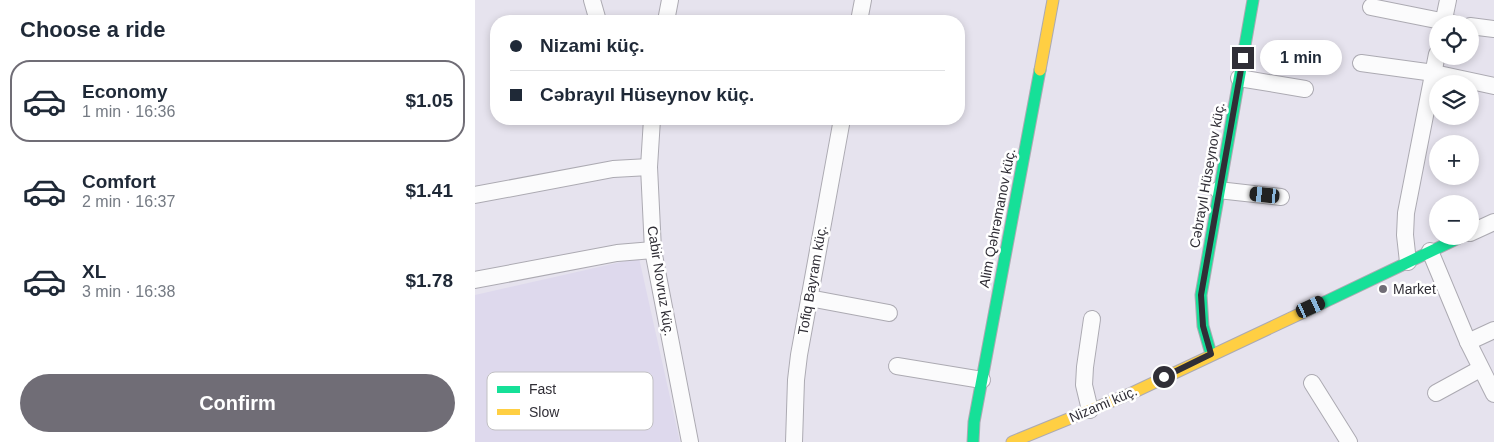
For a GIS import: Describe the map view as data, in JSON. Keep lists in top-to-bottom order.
{
  "streets": {
    "street": [
      "Cəbrayıl Hüseynov küç.",
      "Alim Qəhrəmanov küç.",
      "Tofiq Bayram küç.",
      "Cabir Novruz küç.",
      "Nizami küç."
    ]
  },
  "crossings": [
    ["Cəbrayıl Hüseynov küç.", "Nizami küç."]
  ],
  "places": ["Market"],
  "legend": ["Fast", "Slow"],
  "page": {
    "heading": "Choose a ride",
    "map_buttons": ["+", "−"],
    "banner": ["Nizami küç.", "Cəbrayıl Hüseynov küç."],
    "bubble": "1 min",
    "list": [
      {
        "name": "Economy",
        "note": "1 min · 16:36",
        "value": "$1.05"
      },
      {
        "name": "Comfort",
        "note": "2 min · 16:37",
        "value": "$1.41"
      },
      {
        "name": "XL",
        "note": "3 min · 16:38",
        "value": "$1.78"
      }
    ],
    "buttons": "Confirm"
  }
}
